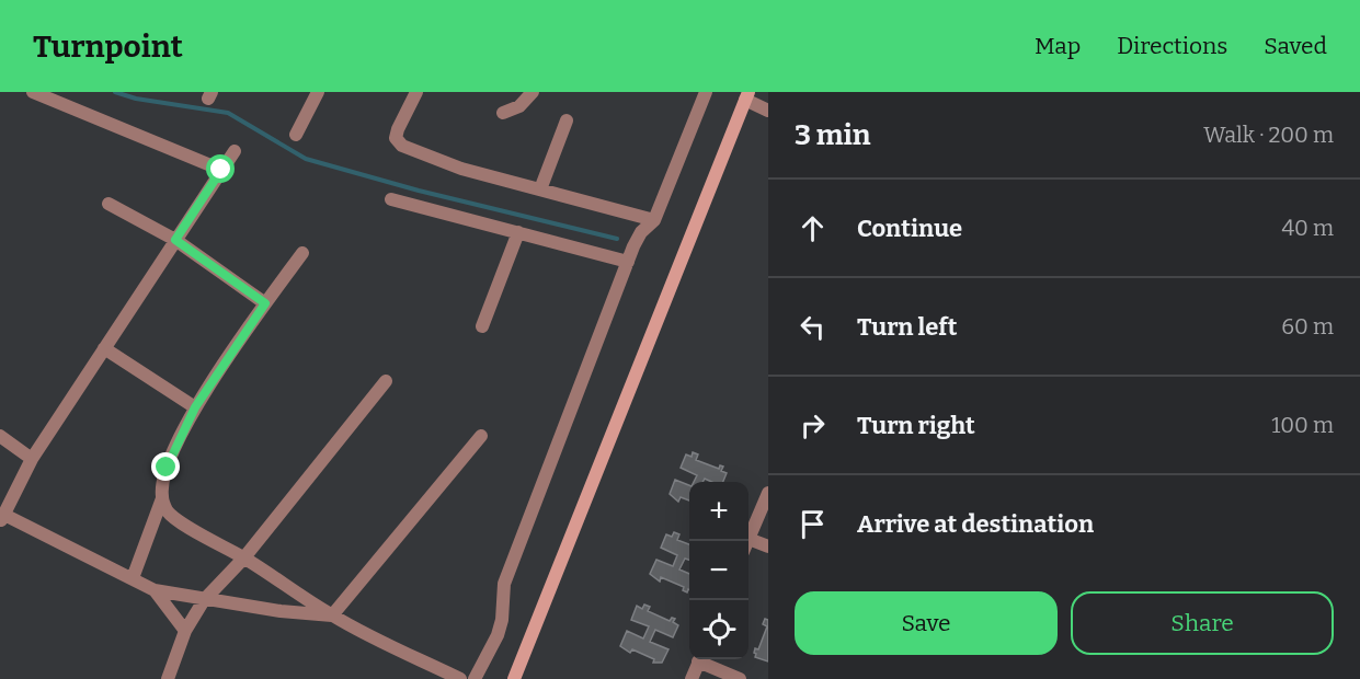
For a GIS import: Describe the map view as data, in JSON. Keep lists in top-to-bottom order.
{
  "page": {
    "header": "Turnpoint",
    "nav": ["Map", "Directions", "Saved"],
    "heading": ["3 min", "Walk · 200 m"],
    "list": [
      ["Continue", "40 m"],
      ["Turn left", "60 m"],
      ["Turn right", "100 m"],
      "Arrive at destination"
    ],
    "map_buttons": ["+", "−"],
    "buttons": ["Save", "Share"]
  }
}
